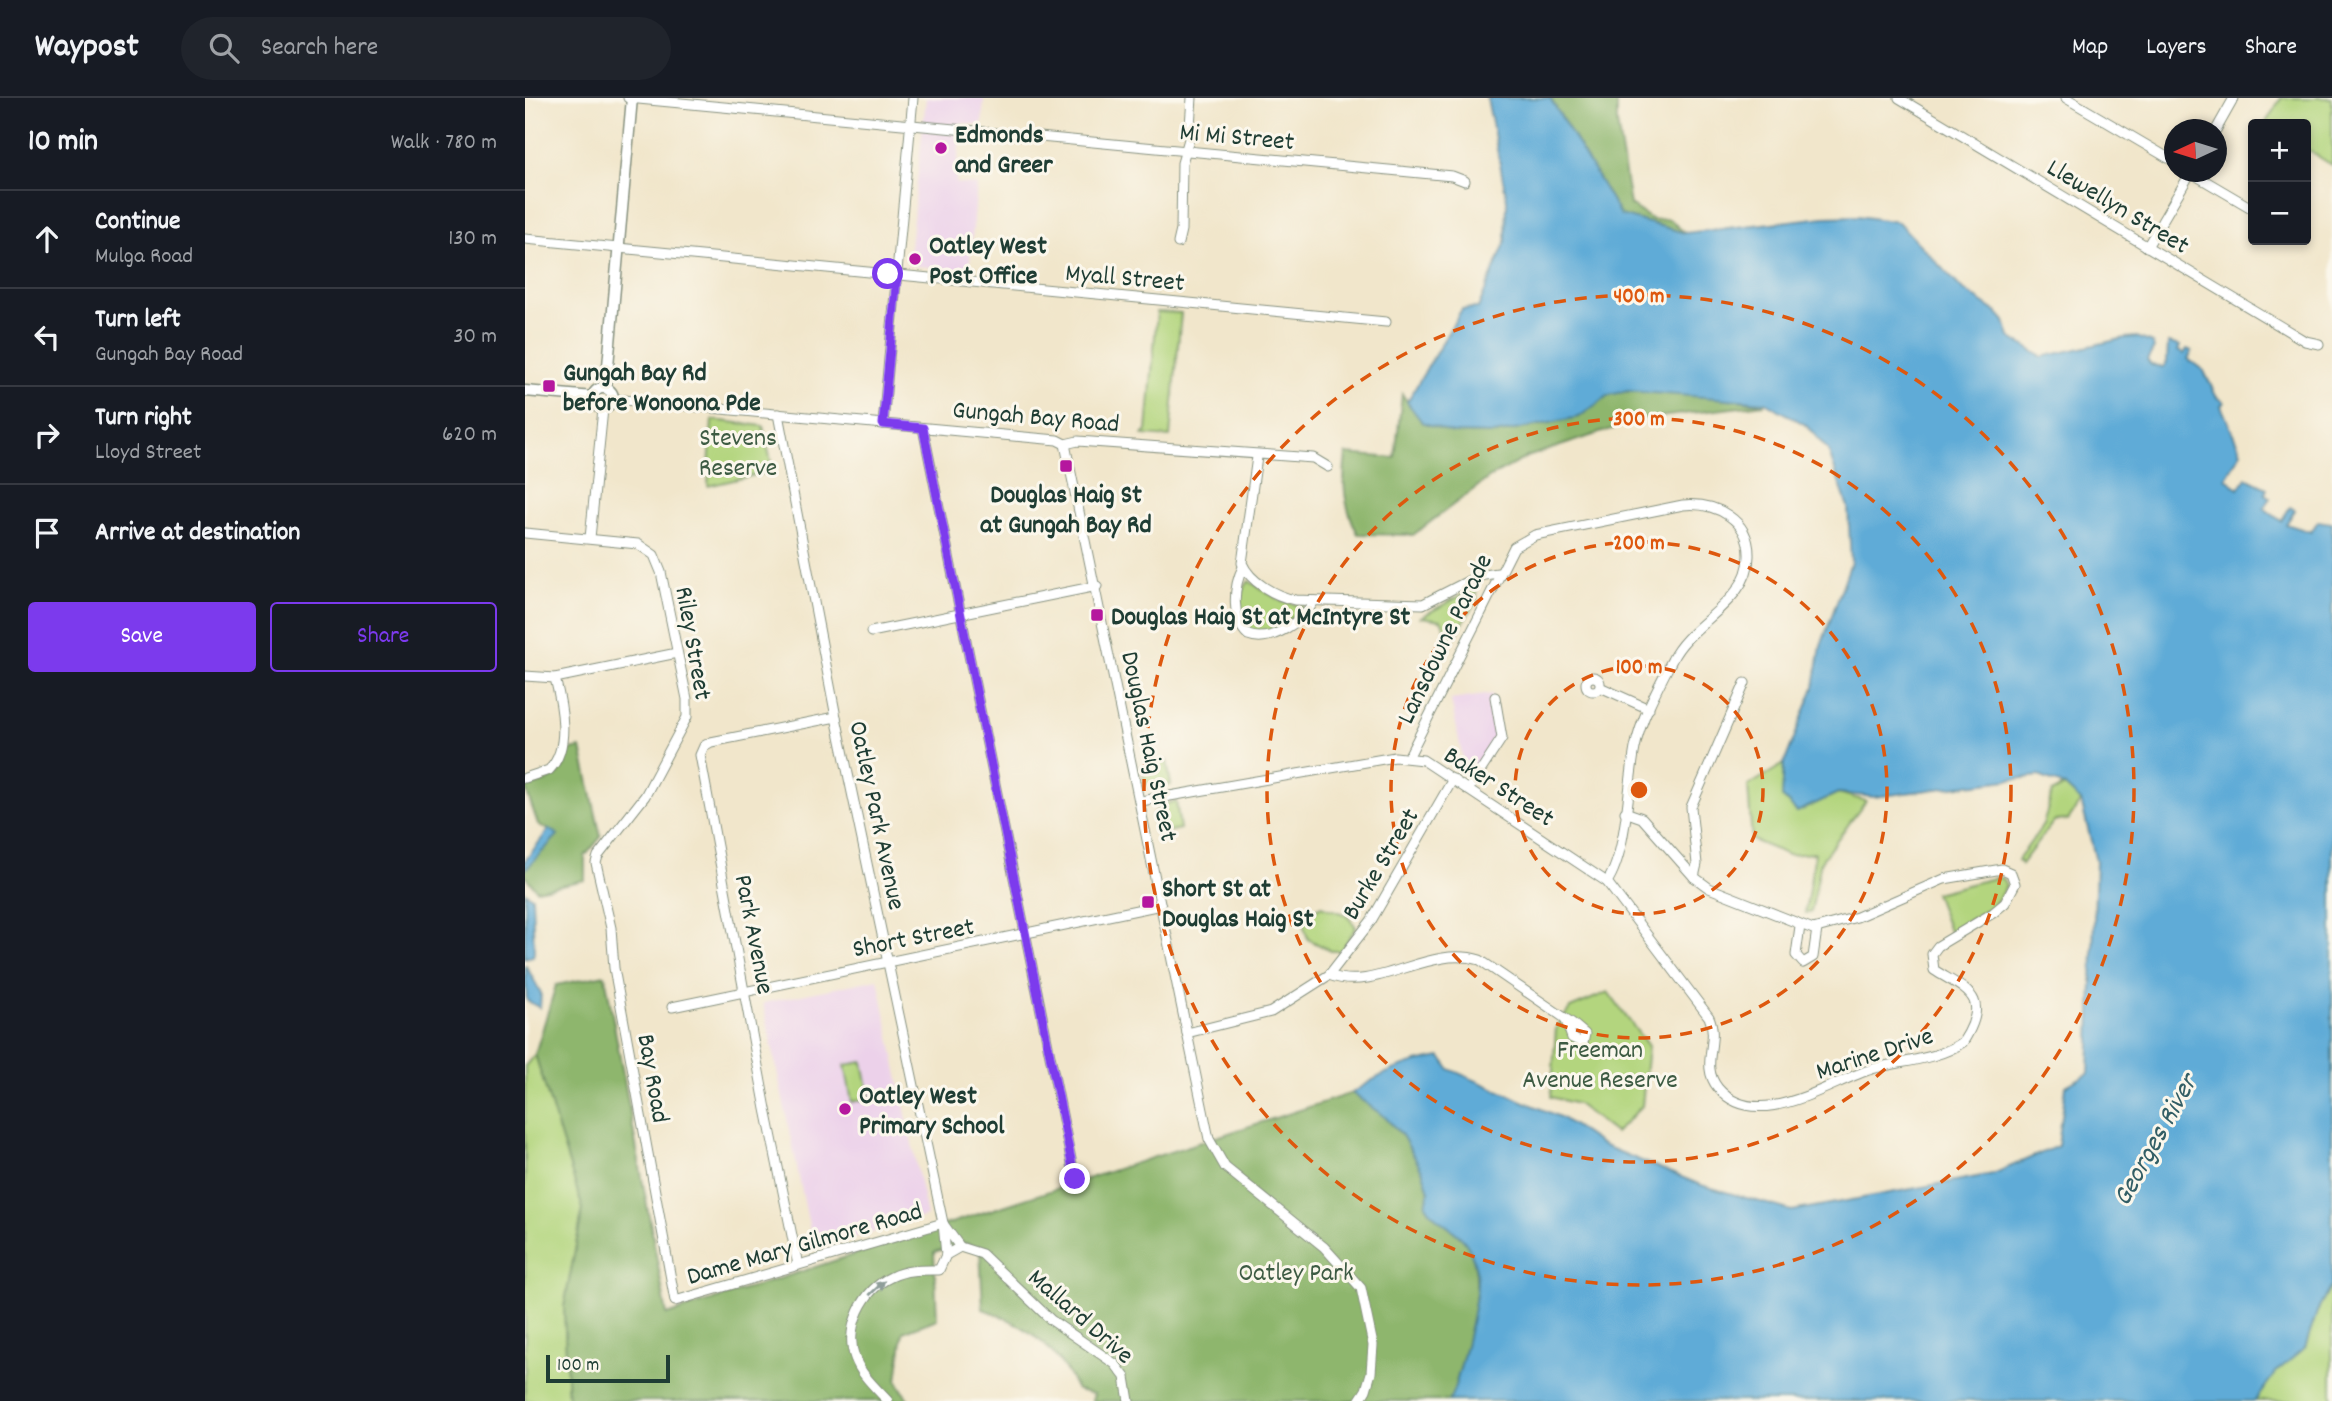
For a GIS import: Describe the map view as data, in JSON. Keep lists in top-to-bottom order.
{
  "streets": {
    "street": [
      "Mi Mi Street",
      "Llewellyn Street",
      "Myall Street",
      "Gungah Bay Road",
      "Lansdowne Parade",
      "Riley Street",
      "Douglas Haig Street",
      "Baker Street",
      "Oatley Park Avenue",
      "Burke Street",
      "Park Avenue",
      "Short Street",
      "Marine Drive",
      "Bay Road",
      "Dame Mary Gilmore Road",
      "Mallard Drive"
    ]
  },
  "crossings": [
    ["Gungah Bay Road", "Douglas Haig Street"],
    ["Gungah Bay Road", "Oatley Park Avenue"],
    ["Lansdowne Parade", "Baker Street"],
    ["Lansdowne Parade", "Marine Drive"],
    ["Riley Street", "Bay Road"],
    ["Douglas Haig Street", "Baker Street"],
    ["Douglas Haig Street", "Burke Street"],
    ["Douglas Haig Street", "Short Street"],
    ["Baker Street", "Burke Street"],
    ["Baker Street", "Marine Drive"],
    ["Oatley Park Avenue", "Park Avenue"],
    ["Oatley Park Avenue", "Short Street"],
    ["Oatley Park Avenue", "Dame Mary Gilmore Road"],
    ["Oatley Park Avenue", "Mallard Drive"],
    ["Park Avenue", "Short Street"],
    ["Park Avenue", "Dame Mary Gilmore Road"],
    ["Bay Road", "Dame Mary Gilmore Road"],
    ["Dame Mary Gilmore Road", "Mallard Drive"]
  ],
  "water": ["Georges River"],
  "parks": ["Stevens Reserve", "Freeman Avenue Reserve", "Oatley Park"],
  "places": {
    "other": ["Edmonds and Greer", "Oatley West Post Office", "Oatley West Primary School"],
    "transit": [
      "Gungah Bay Rd before Wonoona Pde",
      "Douglas Haig St at Gungah Bay Rd",
      "Douglas Haig St at McIntyre St",
      "Short St at Douglas Haig St"
    ]
  },
  "scale_bar": "100 m",
  "north": "left",
  "page": {
    "header": "Waypost",
    "search": "Search here",
    "nav": ["Map", "Layers", "Share"],
    "heading": ["10 min", "Walk · 780 m"],
    "map_buttons": ["+", "−"],
    "list": [
      ["Continue", "Mulga Road", "130 m"],
      ["Turn left", "Gungah Bay Road", "30 m"],
      ["Turn right", "Lloyd Street", "620 m"],
      "Arrive at destination"
    ],
    "buttons": ["Save", "Share"],
    "scale": "100 m"
  },
  "rings": [
    "400 m",
    "300 m",
    "200 m",
    "100 m"
  ]
}
